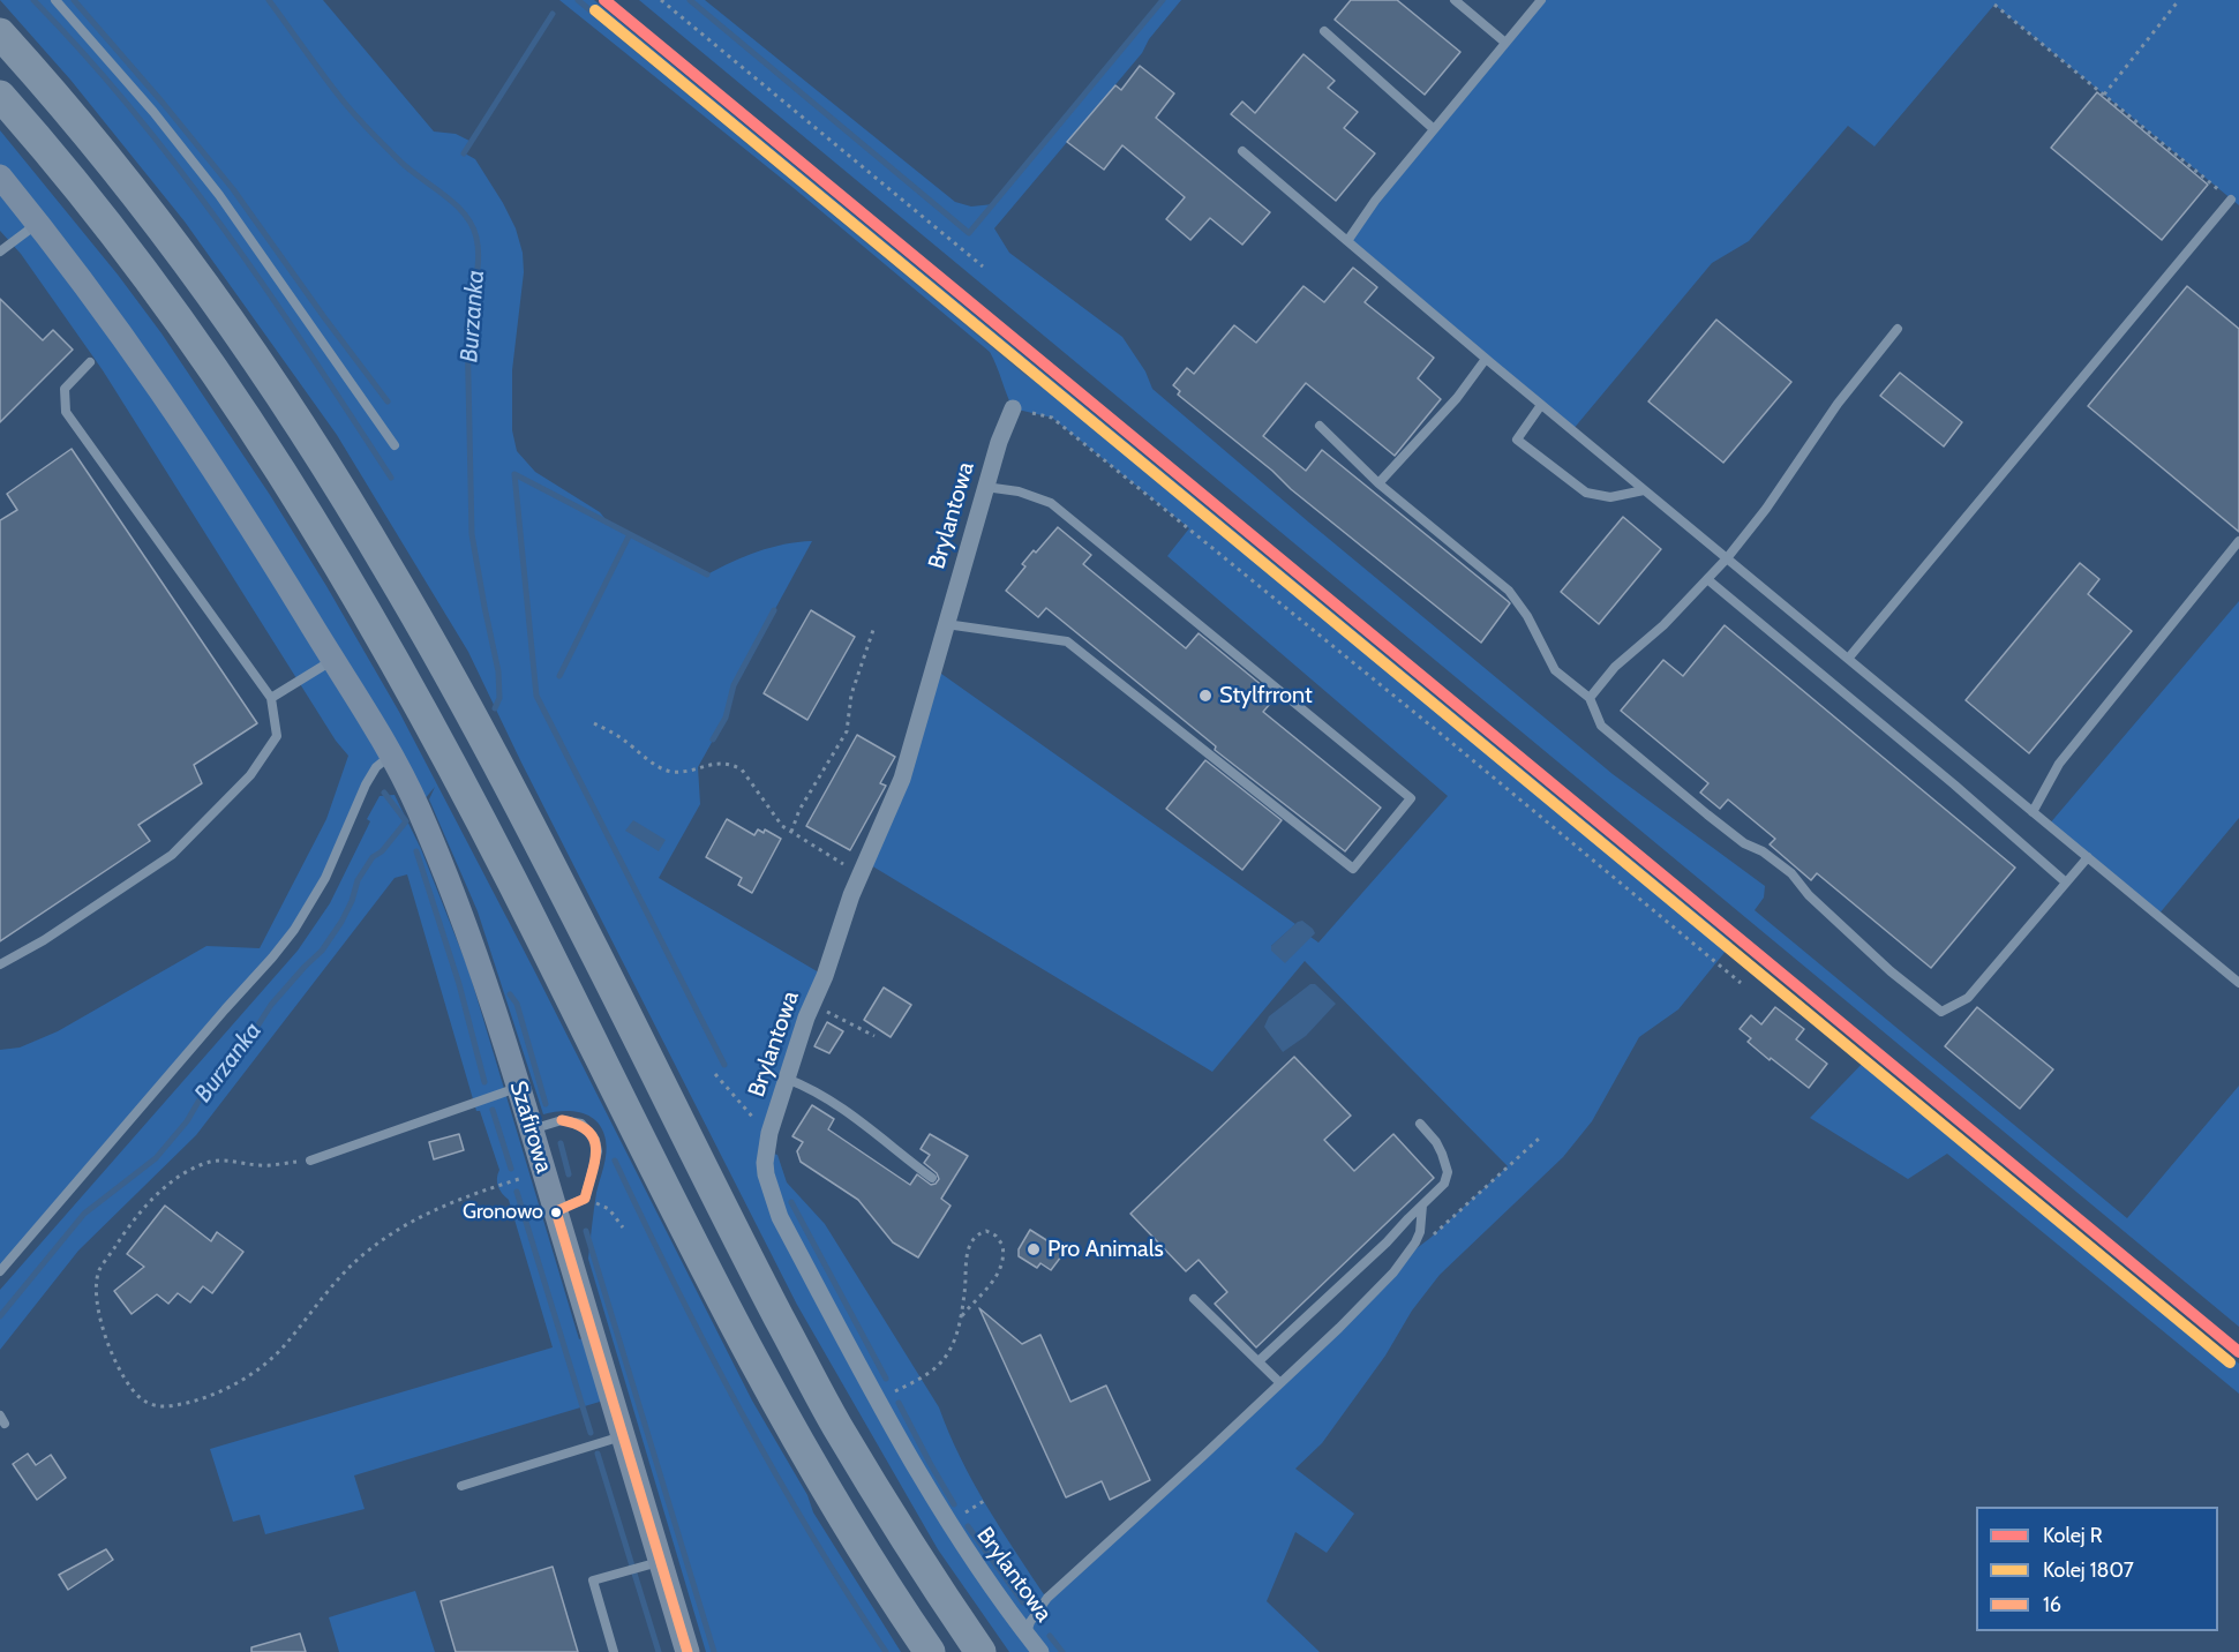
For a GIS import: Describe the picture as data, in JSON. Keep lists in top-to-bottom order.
{
  "streets": {
    "street": ["Brylantowa", "Szafirowa"]
  },
  "water": ["Burzanka"],
  "places": ["Stylfrront", "Gronowo", "Pro Animals"],
  "lines": ["rail line R", "rail line 1807", "transit line 16"],
  "legend": ["Kolej R", "Kolej 1807", "16"]
}
